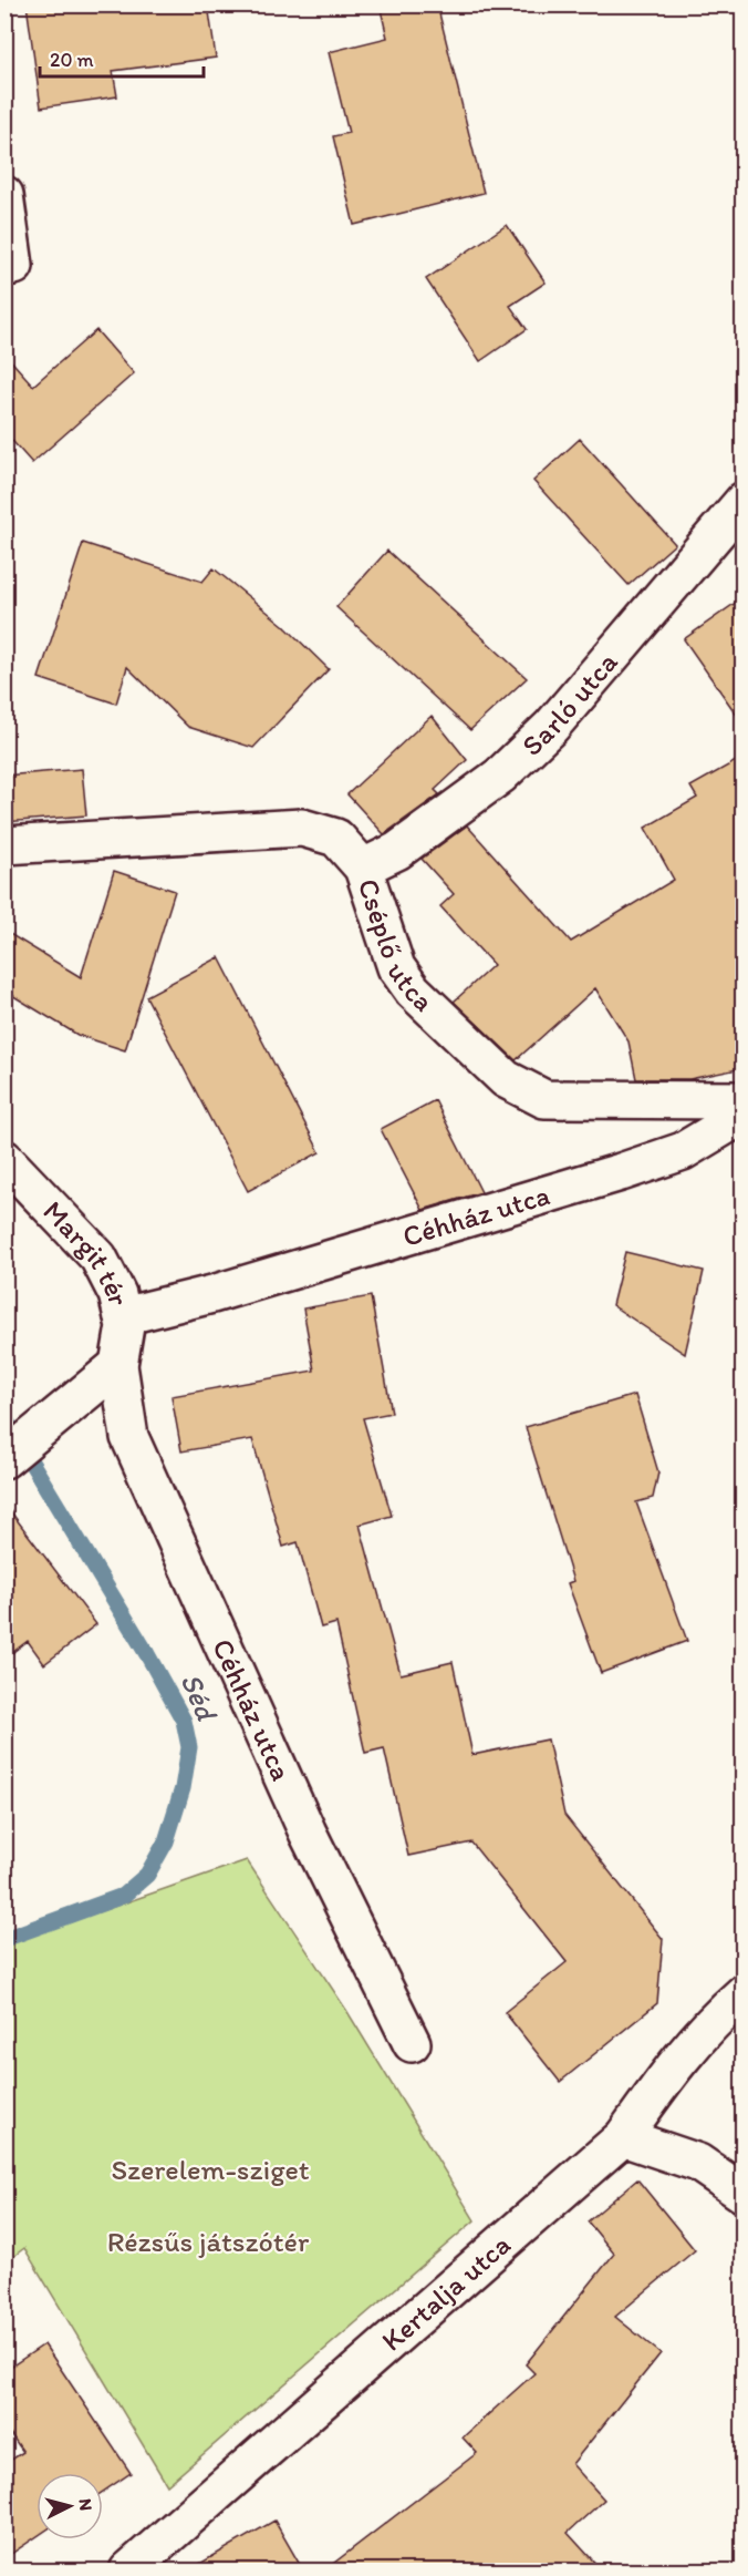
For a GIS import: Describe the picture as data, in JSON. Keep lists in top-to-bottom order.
{
  "streets": {
    "street": [
      "Sarló utca",
      "Cséplő utca",
      "Céhház utca",
      "Margit tér",
      "Kertalja utca"
    ]
  },
  "crossings": [
    ["Sarló utca", "Cséplő utca"],
    ["Céhház utca", "Margit tér"]
  ],
  "water": ["Séd"],
  "parks": ["Szerelem-sziget", "Rézsűs játszótér"],
  "scale_bar": "20 m",
  "north": "right"
}
